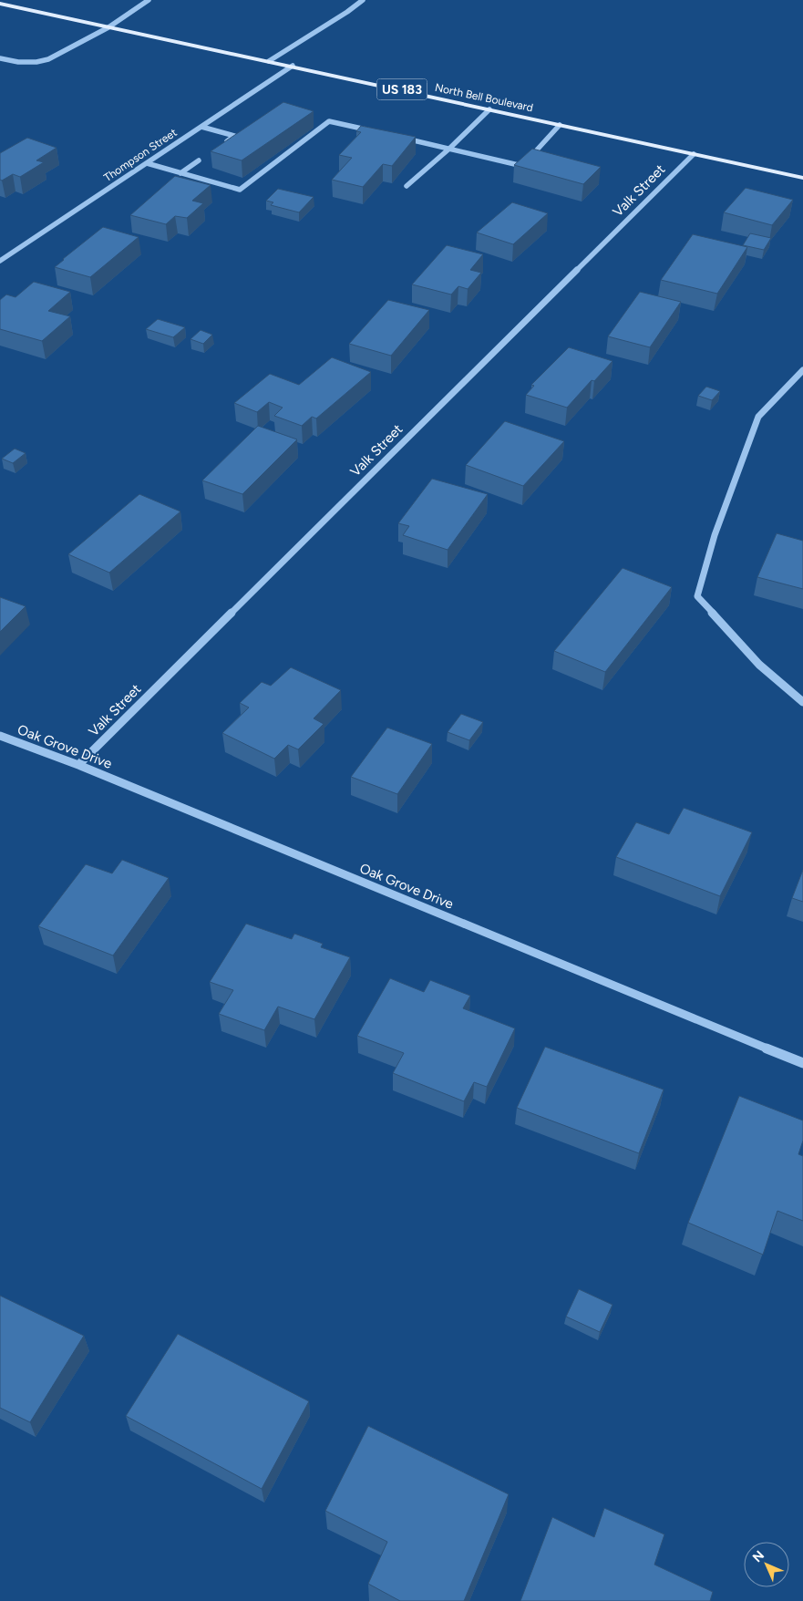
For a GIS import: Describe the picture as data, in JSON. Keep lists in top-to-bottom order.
{
  "streets": {
    "main road": ["US 183", "North Bell Boulevard"],
    "street": ["Thompson Street", "Valk Street", "Oak Grove Drive"]
  },
  "crossings": [
    ["North Bell Boulevard", "Thompson Street"],
    ["North Bell Boulevard", "Valk Street"],
    ["Valk Street", "Oak Grove Drive"]
  ],
  "north": "top left"
}
